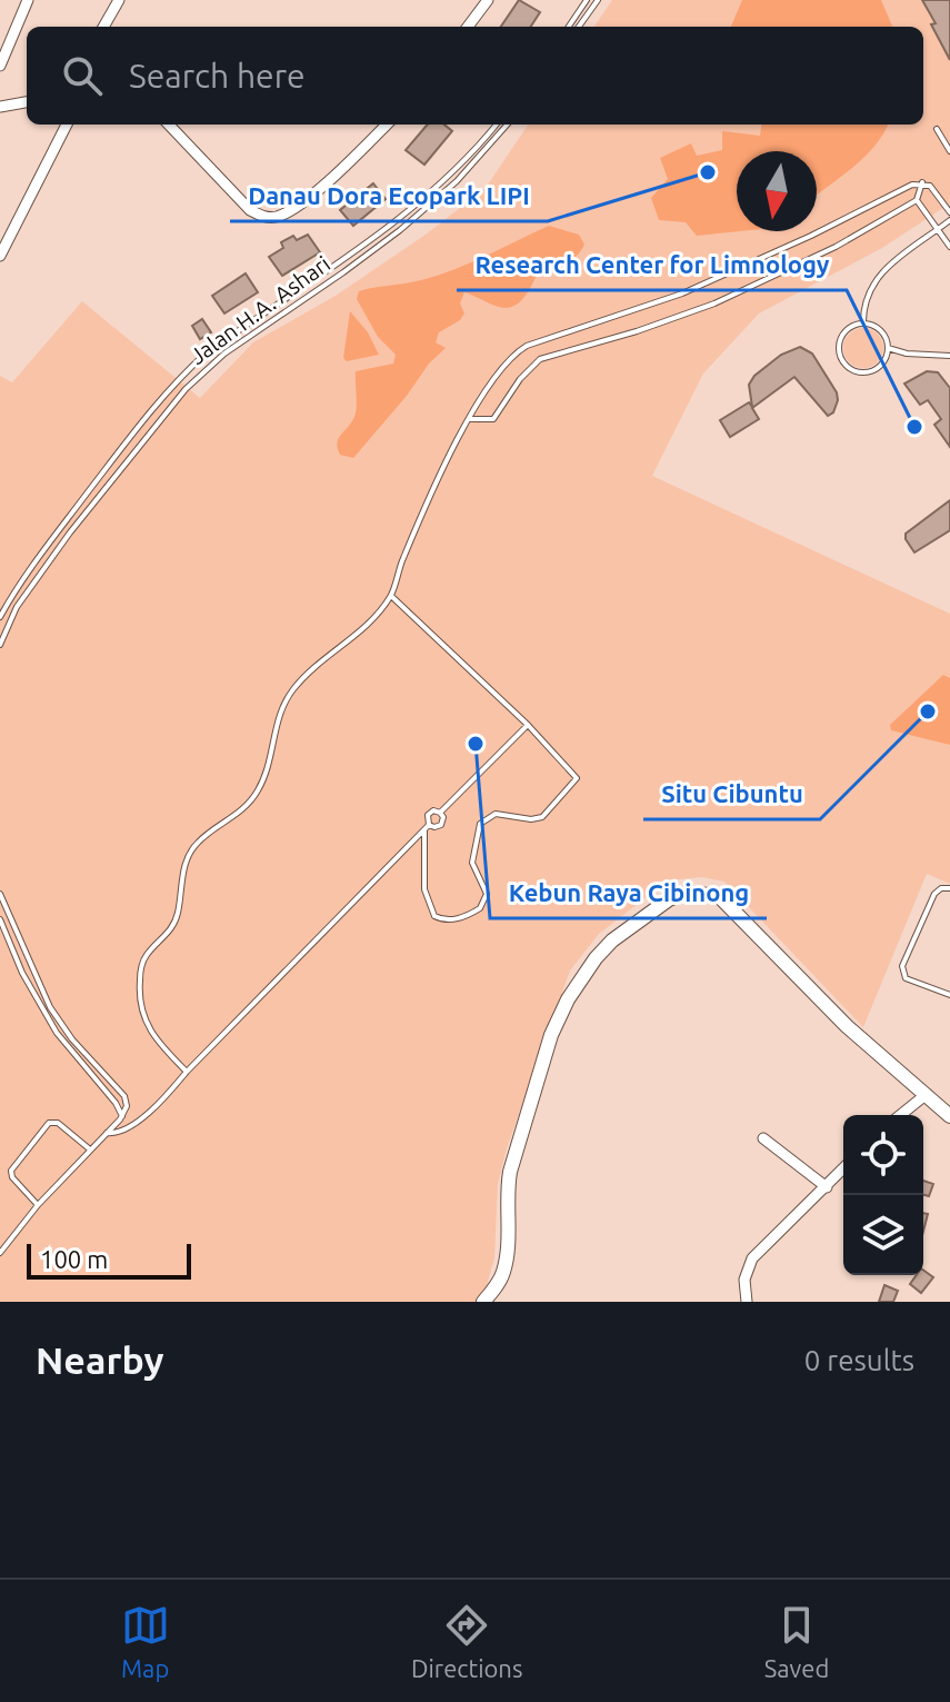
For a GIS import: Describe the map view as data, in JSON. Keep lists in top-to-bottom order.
{
  "streets": {
    "lane": ["Jalan H.A. Ashari"]
  },
  "places": [
    "Danau Dora Ecopark LIPI",
    "Research Center for Limnology",
    "Situ Cibuntu",
    "Kebun Raya Cibinong"
  ],
  "scale_bar": "100 m",
  "north": "bottom",
  "page": {
    "search": "Search here",
    "scale": "100 m",
    "heading": ["Nearby", "0 results"],
    "nav": ["Map", "Directions", "Saved"]
  }
}
